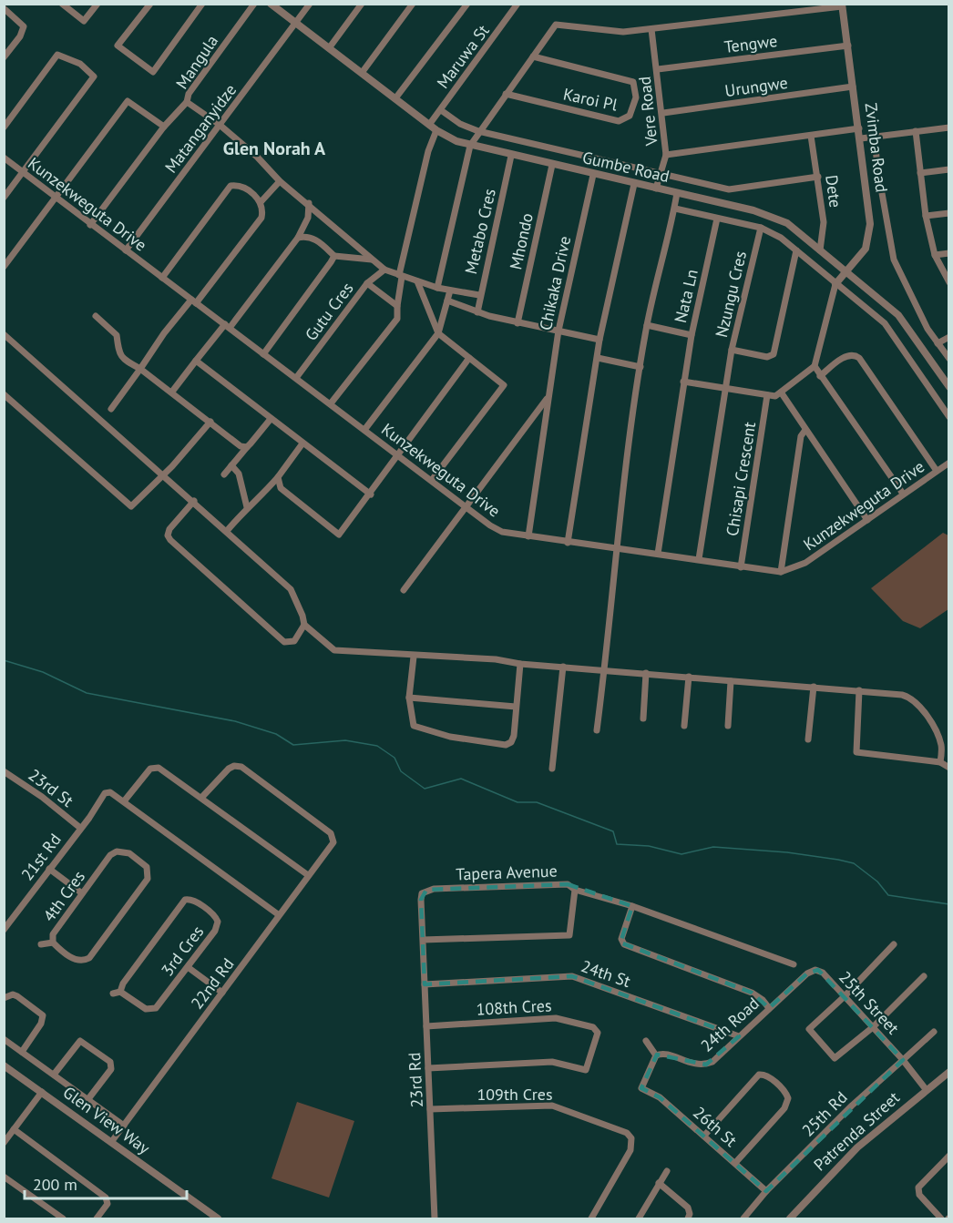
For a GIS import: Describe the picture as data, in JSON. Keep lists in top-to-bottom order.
{
  "streets": {
    "street": [
      "Tengwe",
      "Maruwa St",
      "Mangula",
      "Urungwe",
      "Karoi Pl",
      "Vere Road",
      "Matanganyidze",
      "Zvimba Road",
      "Gumbe Road",
      "Dete",
      "Kunzekweguta Drive",
      "Metabo Cres",
      "Mhondo",
      "Chikaka Drive",
      "Nzungu Cres",
      "Nata Ln",
      "Gutu Cres",
      "Chisapi Crescent",
      "23rd St",
      "21st Rd",
      "Tapera Avenue",
      "4th Cres",
      "3rd Cres",
      "24th St",
      "22nd Rd",
      "25th Street",
      "108th Cres",
      "24th Road",
      "23rd Rd",
      "109th Cres",
      "25th Rd",
      "Glen View Way",
      "26th St",
      "Patrenda Street"
    ]
  },
  "crossings": [
    ["Tengwe", "Vere Road"],
    ["Tengwe", "Zvimba Road"],
    ["Maruwa St", "Gumbe Road"],
    ["Mangula", "Matanganyidze"],
    ["Mangula", "Metabo Cres"],
    ["Urungwe", "Vere Road"],
    ["Urungwe", "Zvimba Road"],
    ["Vere Road", "Gumbe Road"],
    ["Matanganyidze", "Gumbe Road"],
    ["Matanganyidze", "Kunzekweguta Drive"],
    ["Zvimba Road", "Gumbe Road"],
    ["Gumbe Road", "Dete"],
    ["Gumbe Road", "Metabo Cres"],
    ["Gumbe Road", "Mhondo"],
    ["Gumbe Road", "Chikaka Drive"],
    ["Kunzekweguta Drive", "Chikaka Drive"],
    ["Kunzekweguta Drive", "Gutu Cres"],
    ["Kunzekweguta Drive", "Chisapi Crescent"],
    ["23rd St", "21st Rd"],
    ["Tapera Avenue", "23rd Rd"],
    ["24th St", "24th Road"],
    ["24th St", "23rd Rd"],
    ["22nd Rd", "Glen View Way"],
    ["25th Street", "24th Road"],
    ["25th Street", "25th Rd"],
    ["108th Cres", "23rd Rd"],
    ["24th Road", "26th St"],
    ["23rd Rd", "109th Cres"],
    ["25th Rd", "26th St"]
  ],
  "districts": ["Glen Norah A"],
  "scale_bar": "200 m"
}
